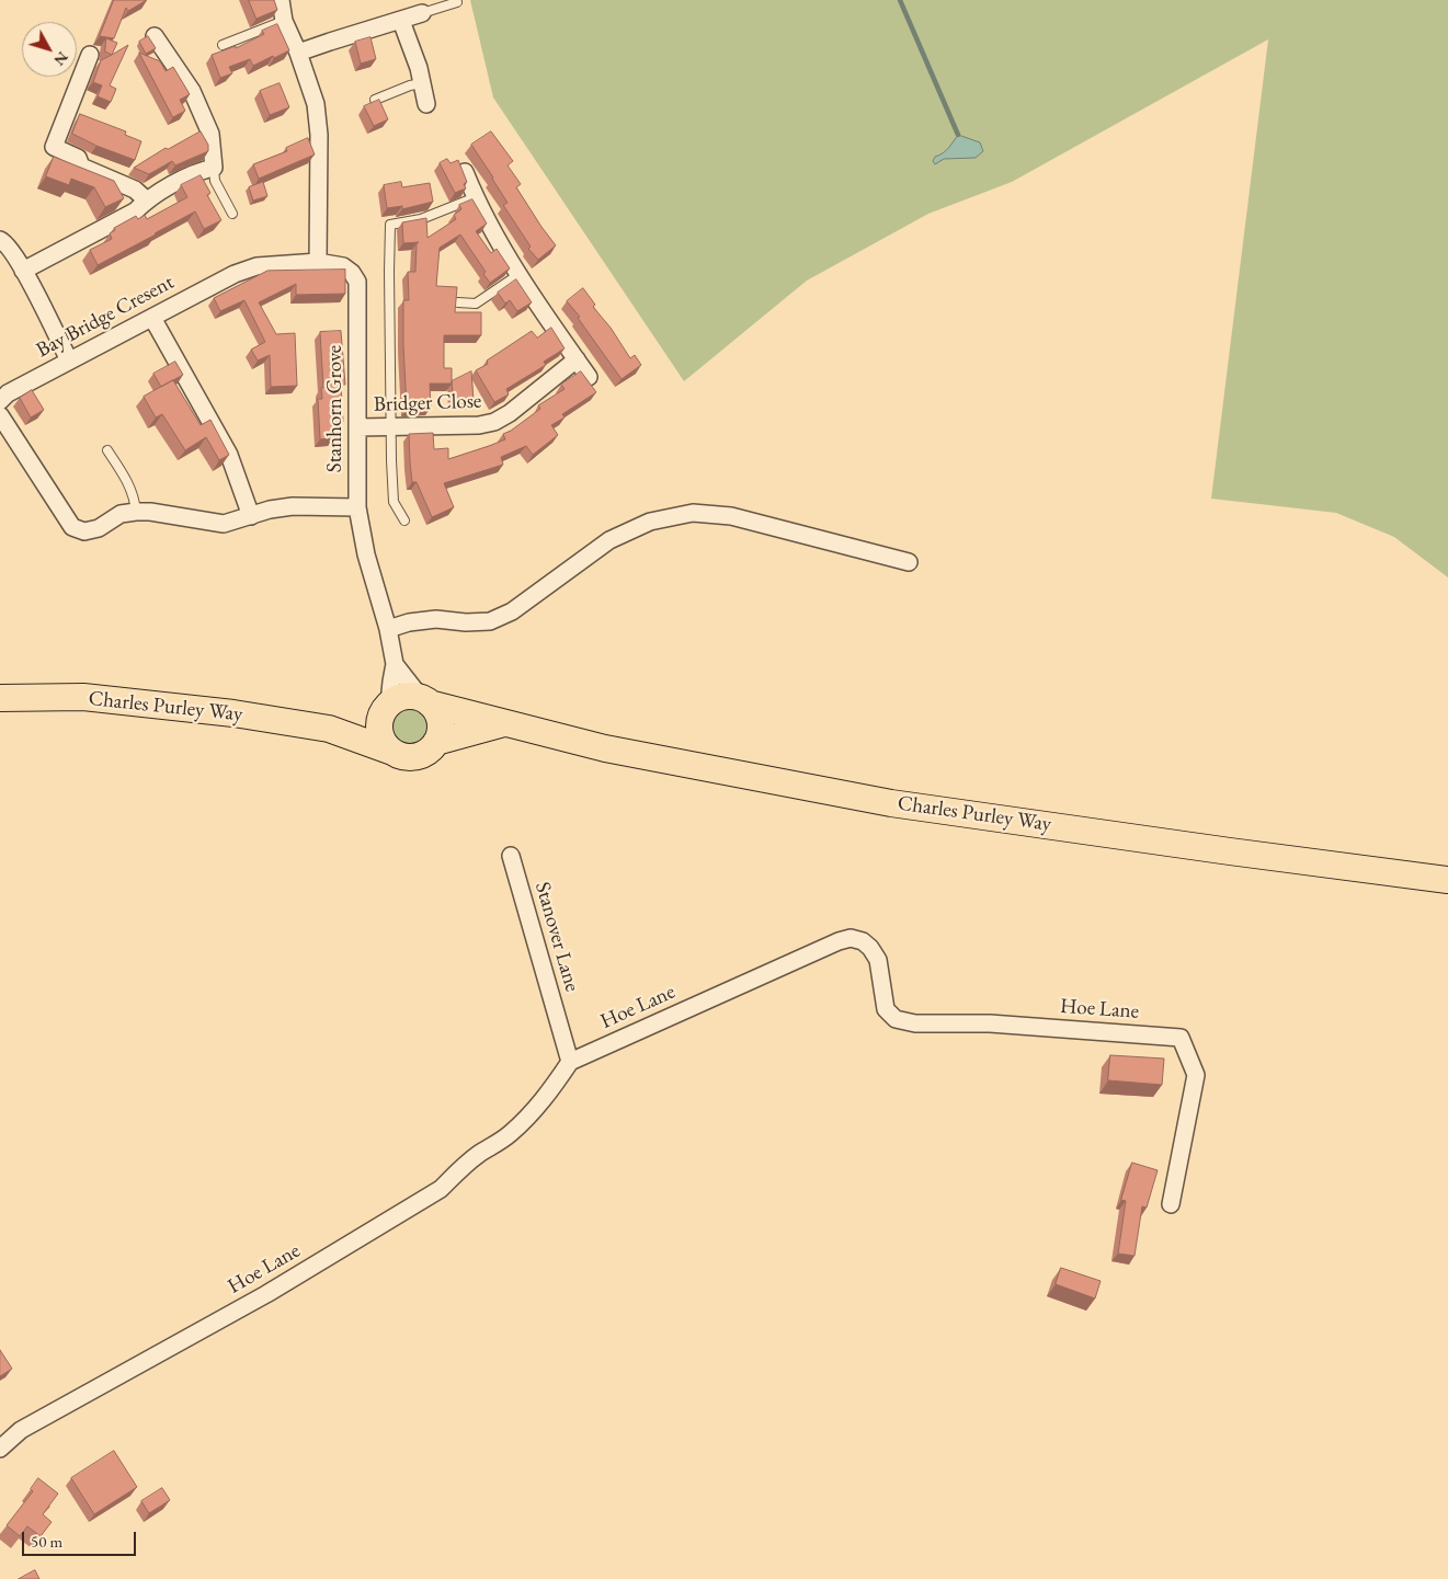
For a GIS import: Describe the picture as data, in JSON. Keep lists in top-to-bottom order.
{
  "streets": {
    "main road": ["Charles Purley Way"],
    "street": [
      "Bay Bridge Cresent",
      "Bridger Close",
      "Stanhorn Grove",
      "Stanover Lane",
      "Hoe Lane"
    ]
  },
  "crossings": [
    ["Bay Bridge Cresent", "Stanhorn Grove"],
    ["Bridger Close", "Stanhorn Grove"],
    ["Stanhorn Grove", "Charles Purley Way"],
    ["Stanover Lane", "Hoe Lane"]
  ],
  "scale_bar": "50 m",
  "north": "bottom right"
}
